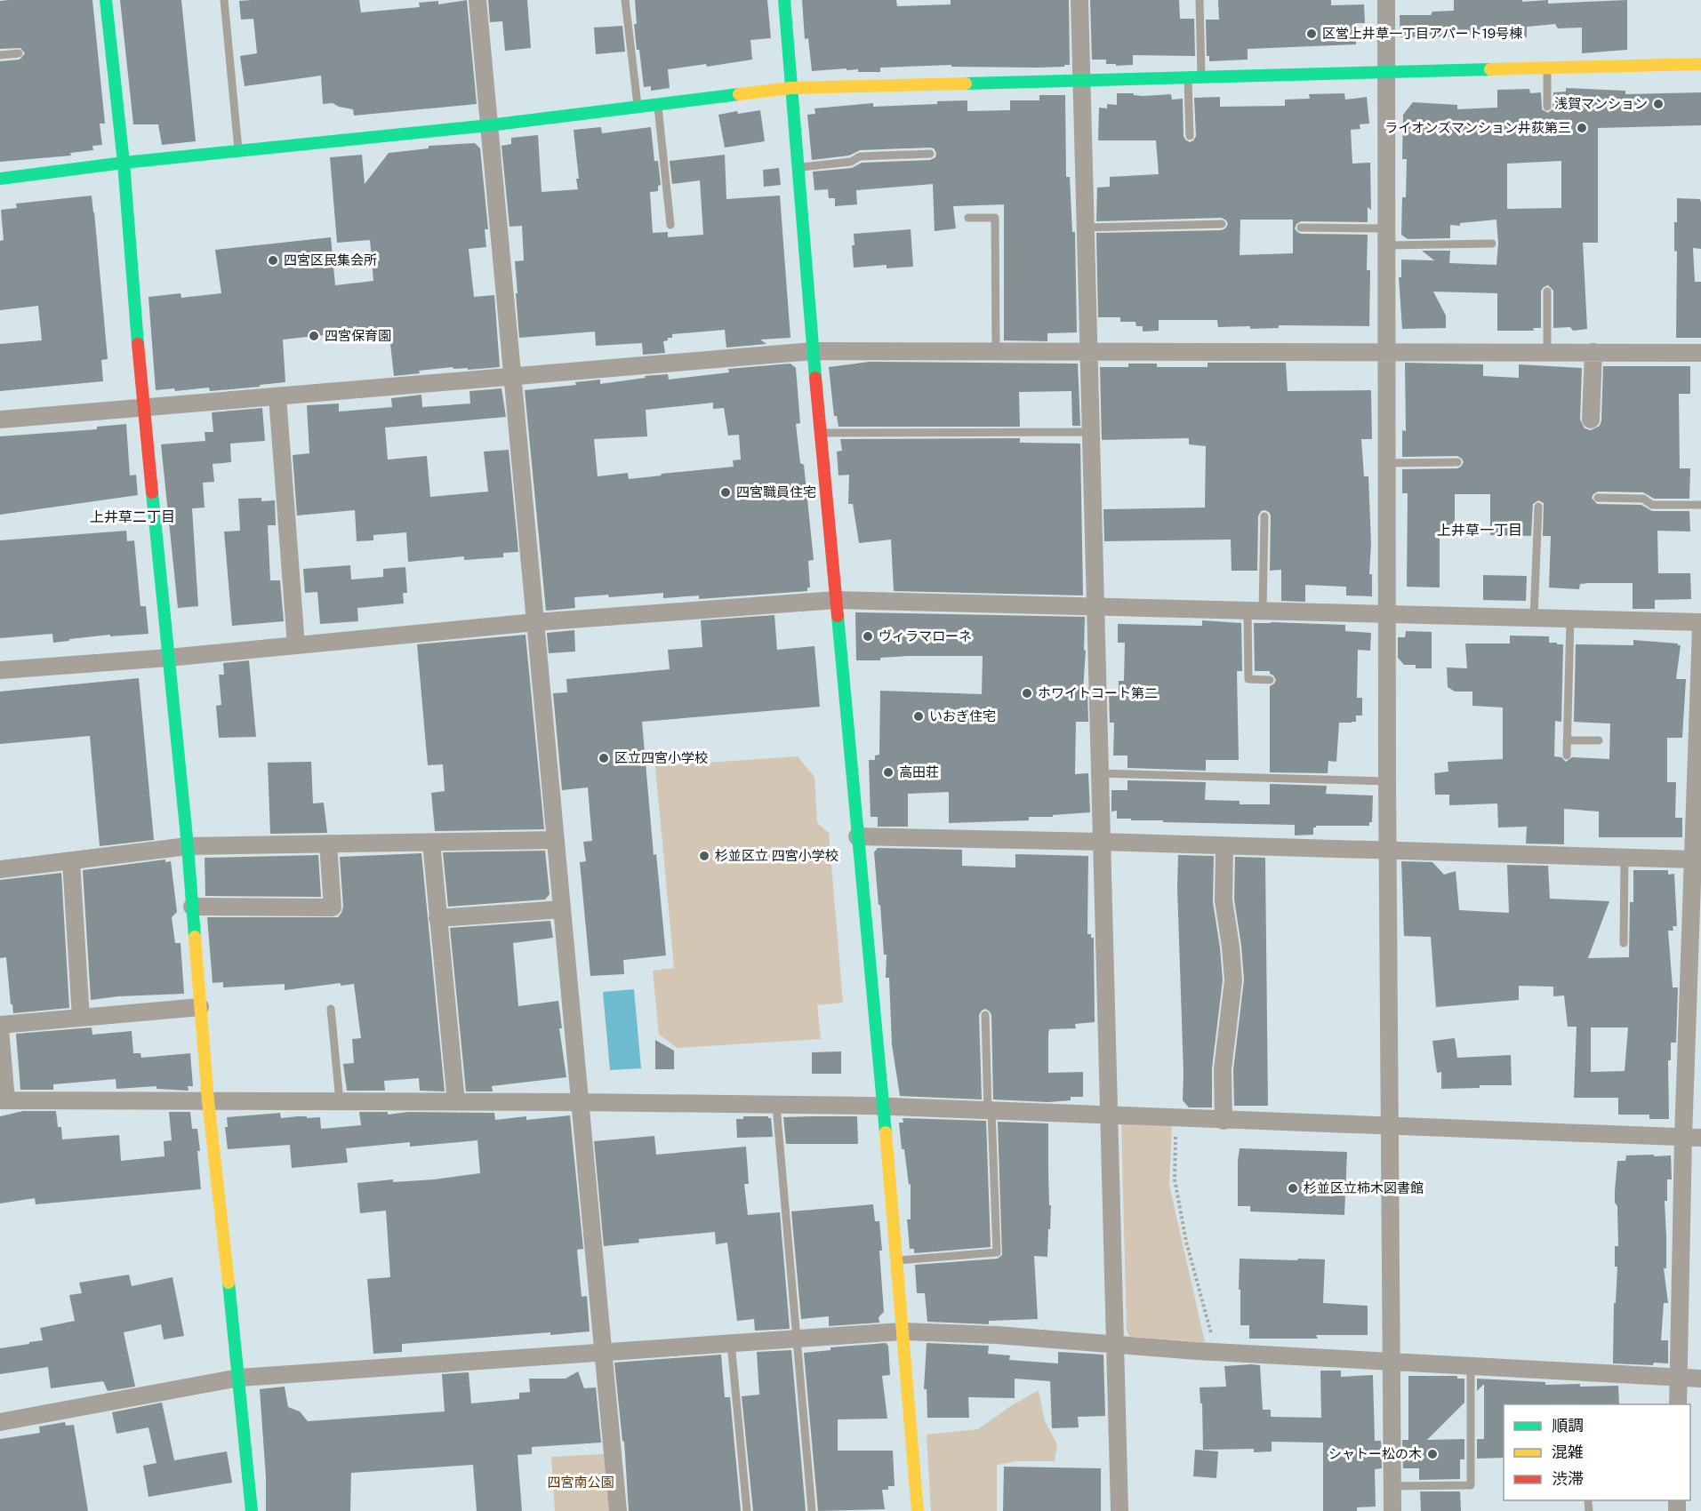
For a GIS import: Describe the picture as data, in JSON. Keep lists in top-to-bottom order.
{
  "districts": ["上井草二丁目", "上井草一丁目"],
  "parks": ["四宮南公園"],
  "places": [
    "区営上井草一丁目アパート19号棟",
    "浅賀マンション",
    "ライオンズマンション井荻第三",
    "四宮区民集会所",
    "四宮保育園",
    "四宮職員住宅",
    "ヴィラマローネ",
    "ホワイトコート第二",
    "いおぎ住宅",
    "区立四宮小学校",
    "高田荘",
    "杉並区立 四宮小学校",
    "杉並区立柿木図書館",
    "シャトー松の木"
  ],
  "legend": ["順調", "混雑", "渋滞"]
}
